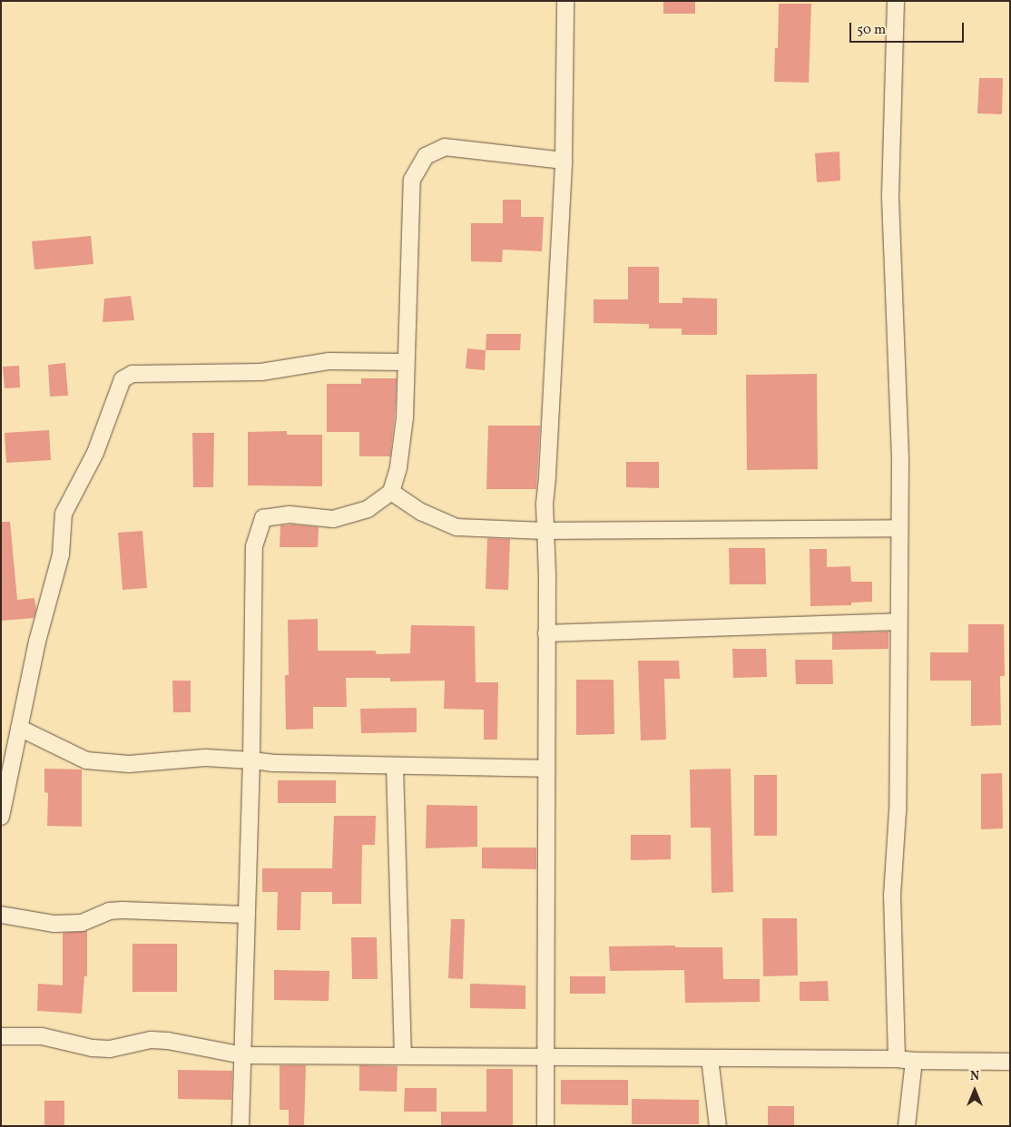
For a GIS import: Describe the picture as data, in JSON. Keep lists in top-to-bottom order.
{
  "scale_bar": "50 m",
  "north": "top"
}
